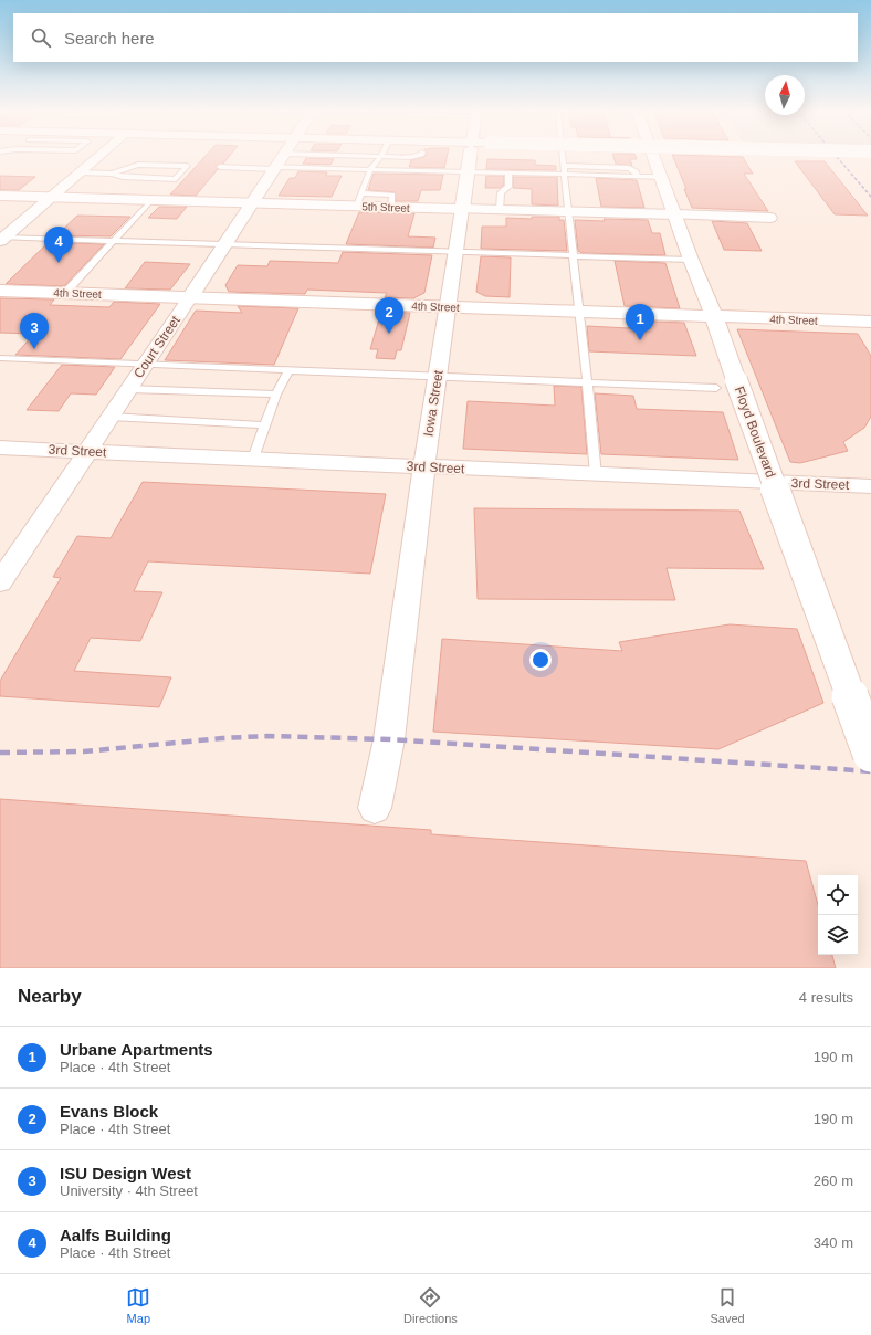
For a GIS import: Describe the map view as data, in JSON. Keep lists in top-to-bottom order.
{
  "streets": {
    "main road": [
      "5th Street",
      "4th Street",
      "Court Street",
      "Iowa Street",
      "Floyd Boulevard"
    ],
    "street": ["3rd Street"]
  },
  "crossings": [
    ["5th Street", "Court Street"],
    ["5th Street", "Iowa Street"],
    ["5th Street", "Floyd Boulevard"],
    ["4th Street", "Court Street"],
    ["4th Street", "Iowa Street"],
    ["4th Street", "Floyd Boulevard"],
    ["Court Street", "3rd Street"],
    ["Iowa Street", "3rd Street"]
  ],
  "north": "top",
  "page": {
    "search": "Search here",
    "pins": [
      "4",
      "2",
      "1",
      "3"
    ],
    "heading": ["Nearby", "4 results"],
    "list": [
      {
        "mark": "1",
        "name": "Urbane Apartments",
        "note": "Place · 4th Street",
        "value": "190 m"
      },
      {
        "mark": "2",
        "name": "Evans Block",
        "note": "Place · 4th Street",
        "value": "190 m"
      },
      {
        "mark": "3",
        "name": "ISU Design West",
        "note": "University · 4th Street",
        "value": "260 m"
      },
      {
        "mark": "4",
        "name": "Aalfs Building",
        "note": "Place · 4th Street",
        "value": "340 m"
      }
    ],
    "nav": ["Map", "Directions", "Saved"]
  }
}
